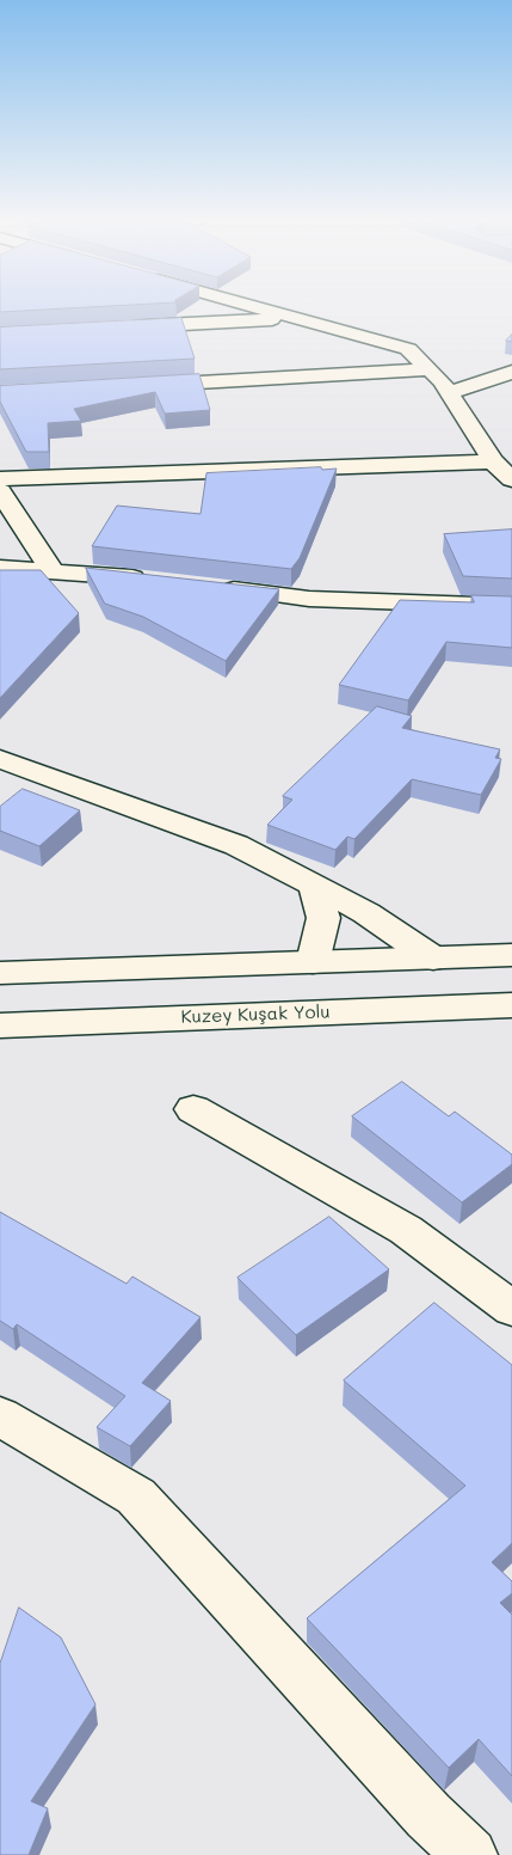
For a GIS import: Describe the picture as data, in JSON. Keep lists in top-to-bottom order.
{
  "streets": {
    "street": ["Kuzey Kuşak Yolu"]
  }
}
